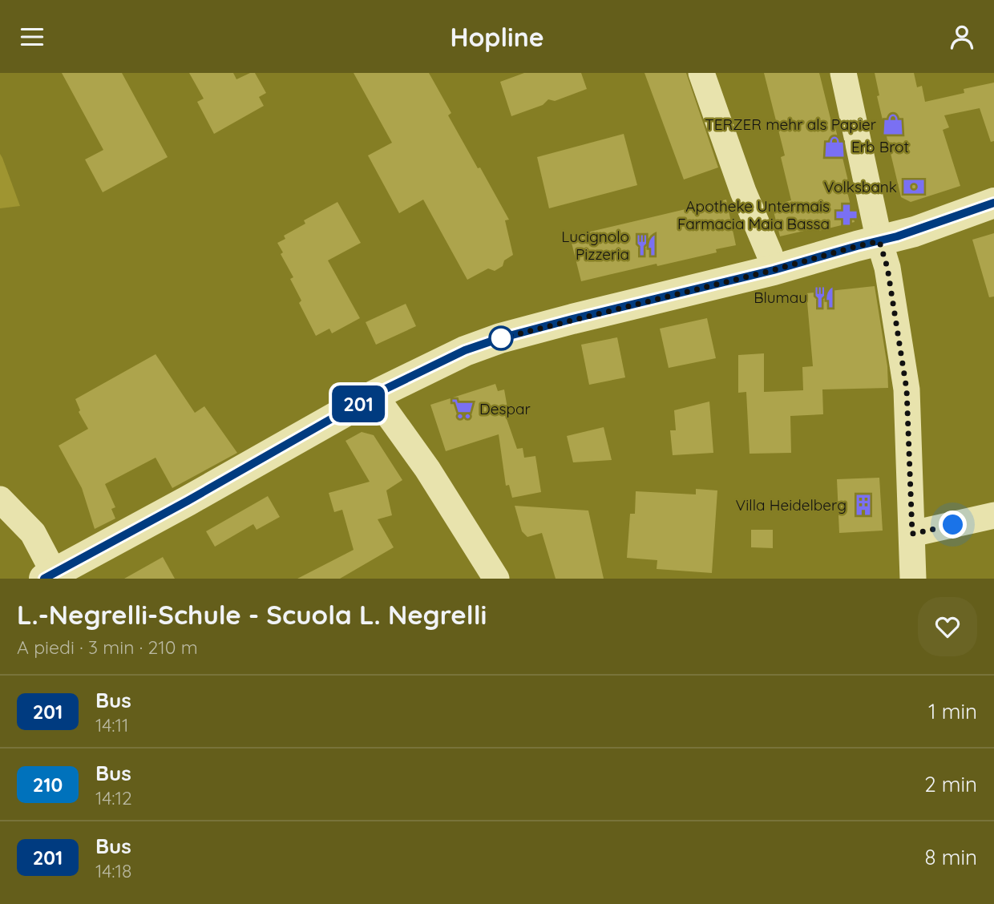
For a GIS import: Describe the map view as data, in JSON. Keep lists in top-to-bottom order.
{
  "places": {
    "shop": ["TERZER mehr als Papier", "Erb Brot"],
    "bank": ["Volksbank"],
    "pharmacy": ["Apotheke Untermais Farmacia Maia Bassa"],
    "restaurant": ["Lucignolo Pizzeria", "Blumau"],
    "supermarket": ["Despar"],
    "building": ["Villa Heidelberg"]
  },
  "lines": ["bus line 201"],
  "page": {
    "header": "Hopline",
    "on_map": "201",
    "heading": ["L.-Negrelli-Schule - Scuola L. Negrelli", "A piedi · 3 min · 210 m"],
    "list": [
      {
        "mark": "201",
        "name": "Bus",
        "note": "14:11",
        "value": "1 min"
      },
      {
        "mark": "210",
        "name": "Bus",
        "note": "14:12",
        "value": "2 min"
      },
      {
        "mark": "201",
        "name": "Bus",
        "note": "14:18",
        "value": "8 min"
      }
    ]
  }
}
